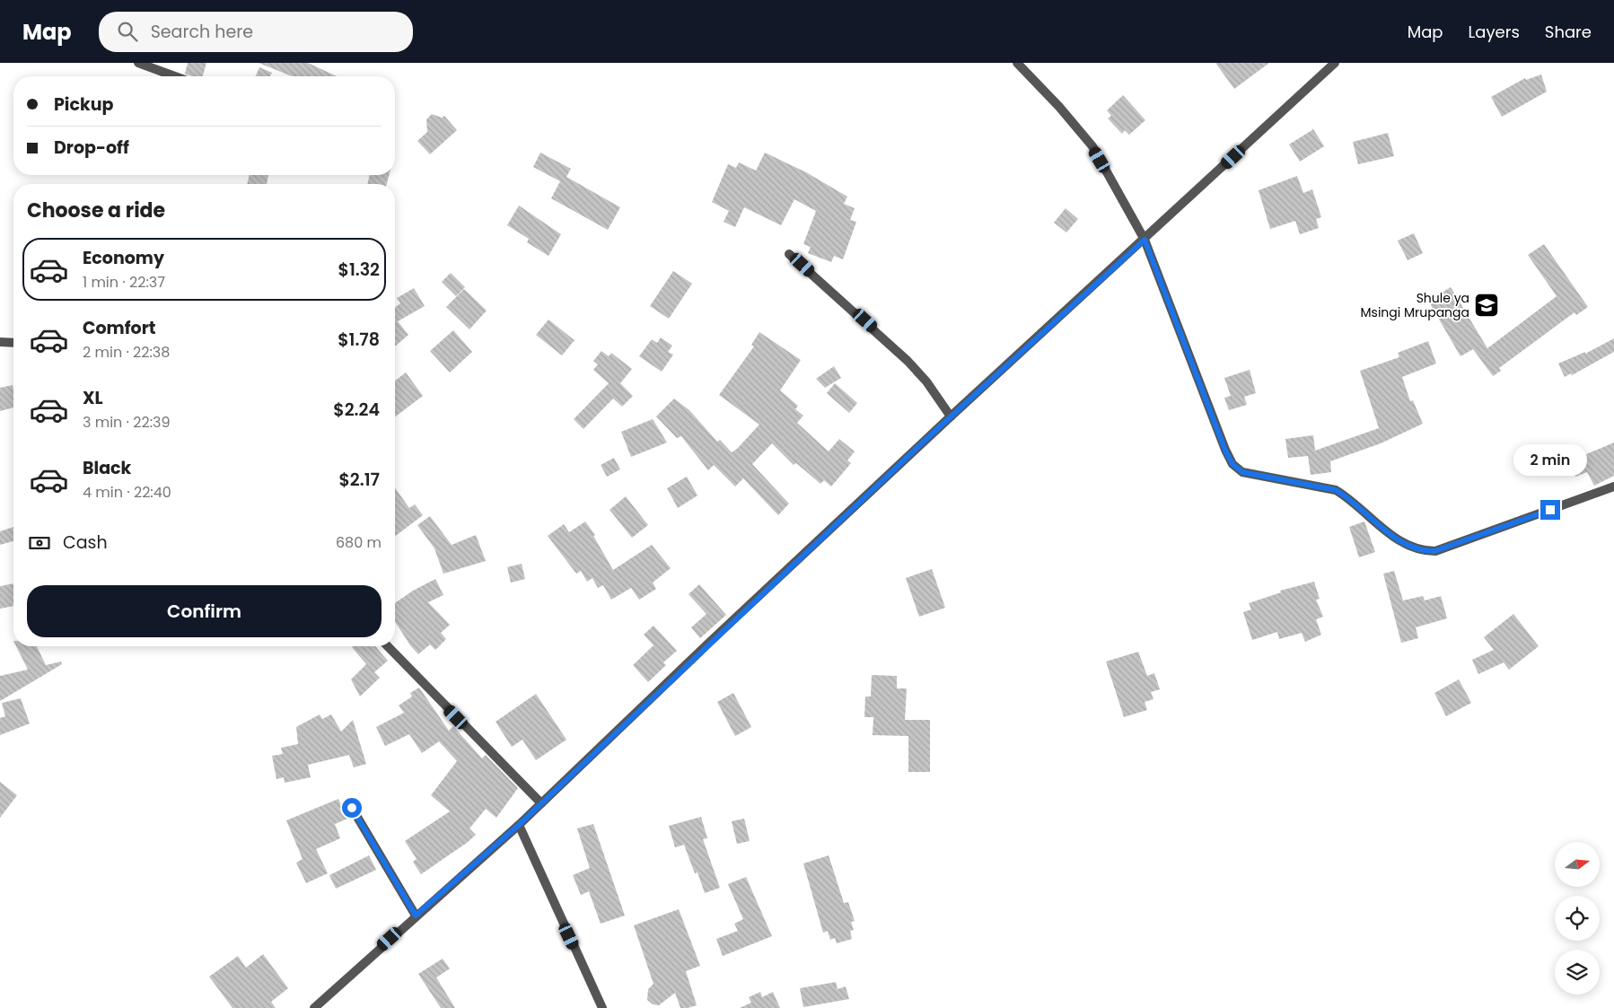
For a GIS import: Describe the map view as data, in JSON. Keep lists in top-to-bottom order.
{
  "places": {
    "school or university": ["Shule ya Msingi Mrupanga"]
  },
  "north": "right",
  "page": {
    "header": "Map",
    "search": "Search here",
    "nav": ["Map", "Layers", "Share"],
    "banner": ["Pickup", "Drop-off"],
    "heading": "Choose a ride",
    "list": [
      {
        "name": "Economy",
        "note": "1 min · 22:37",
        "value": "$1.32"
      },
      {
        "name": "Comfort",
        "note": "2 min · 22:38",
        "value": "$1.78"
      },
      {
        "name": "XL",
        "note": "3 min · 22:39",
        "value": "$2.24"
      },
      {
        "name": "Black",
        "note": "4 min · 22:40",
        "value": "$2.17"
      }
    ],
    "bubble": "2 min",
    "pay": ["Cash", "680 m"],
    "buttons": "Confirm"
  }
}
